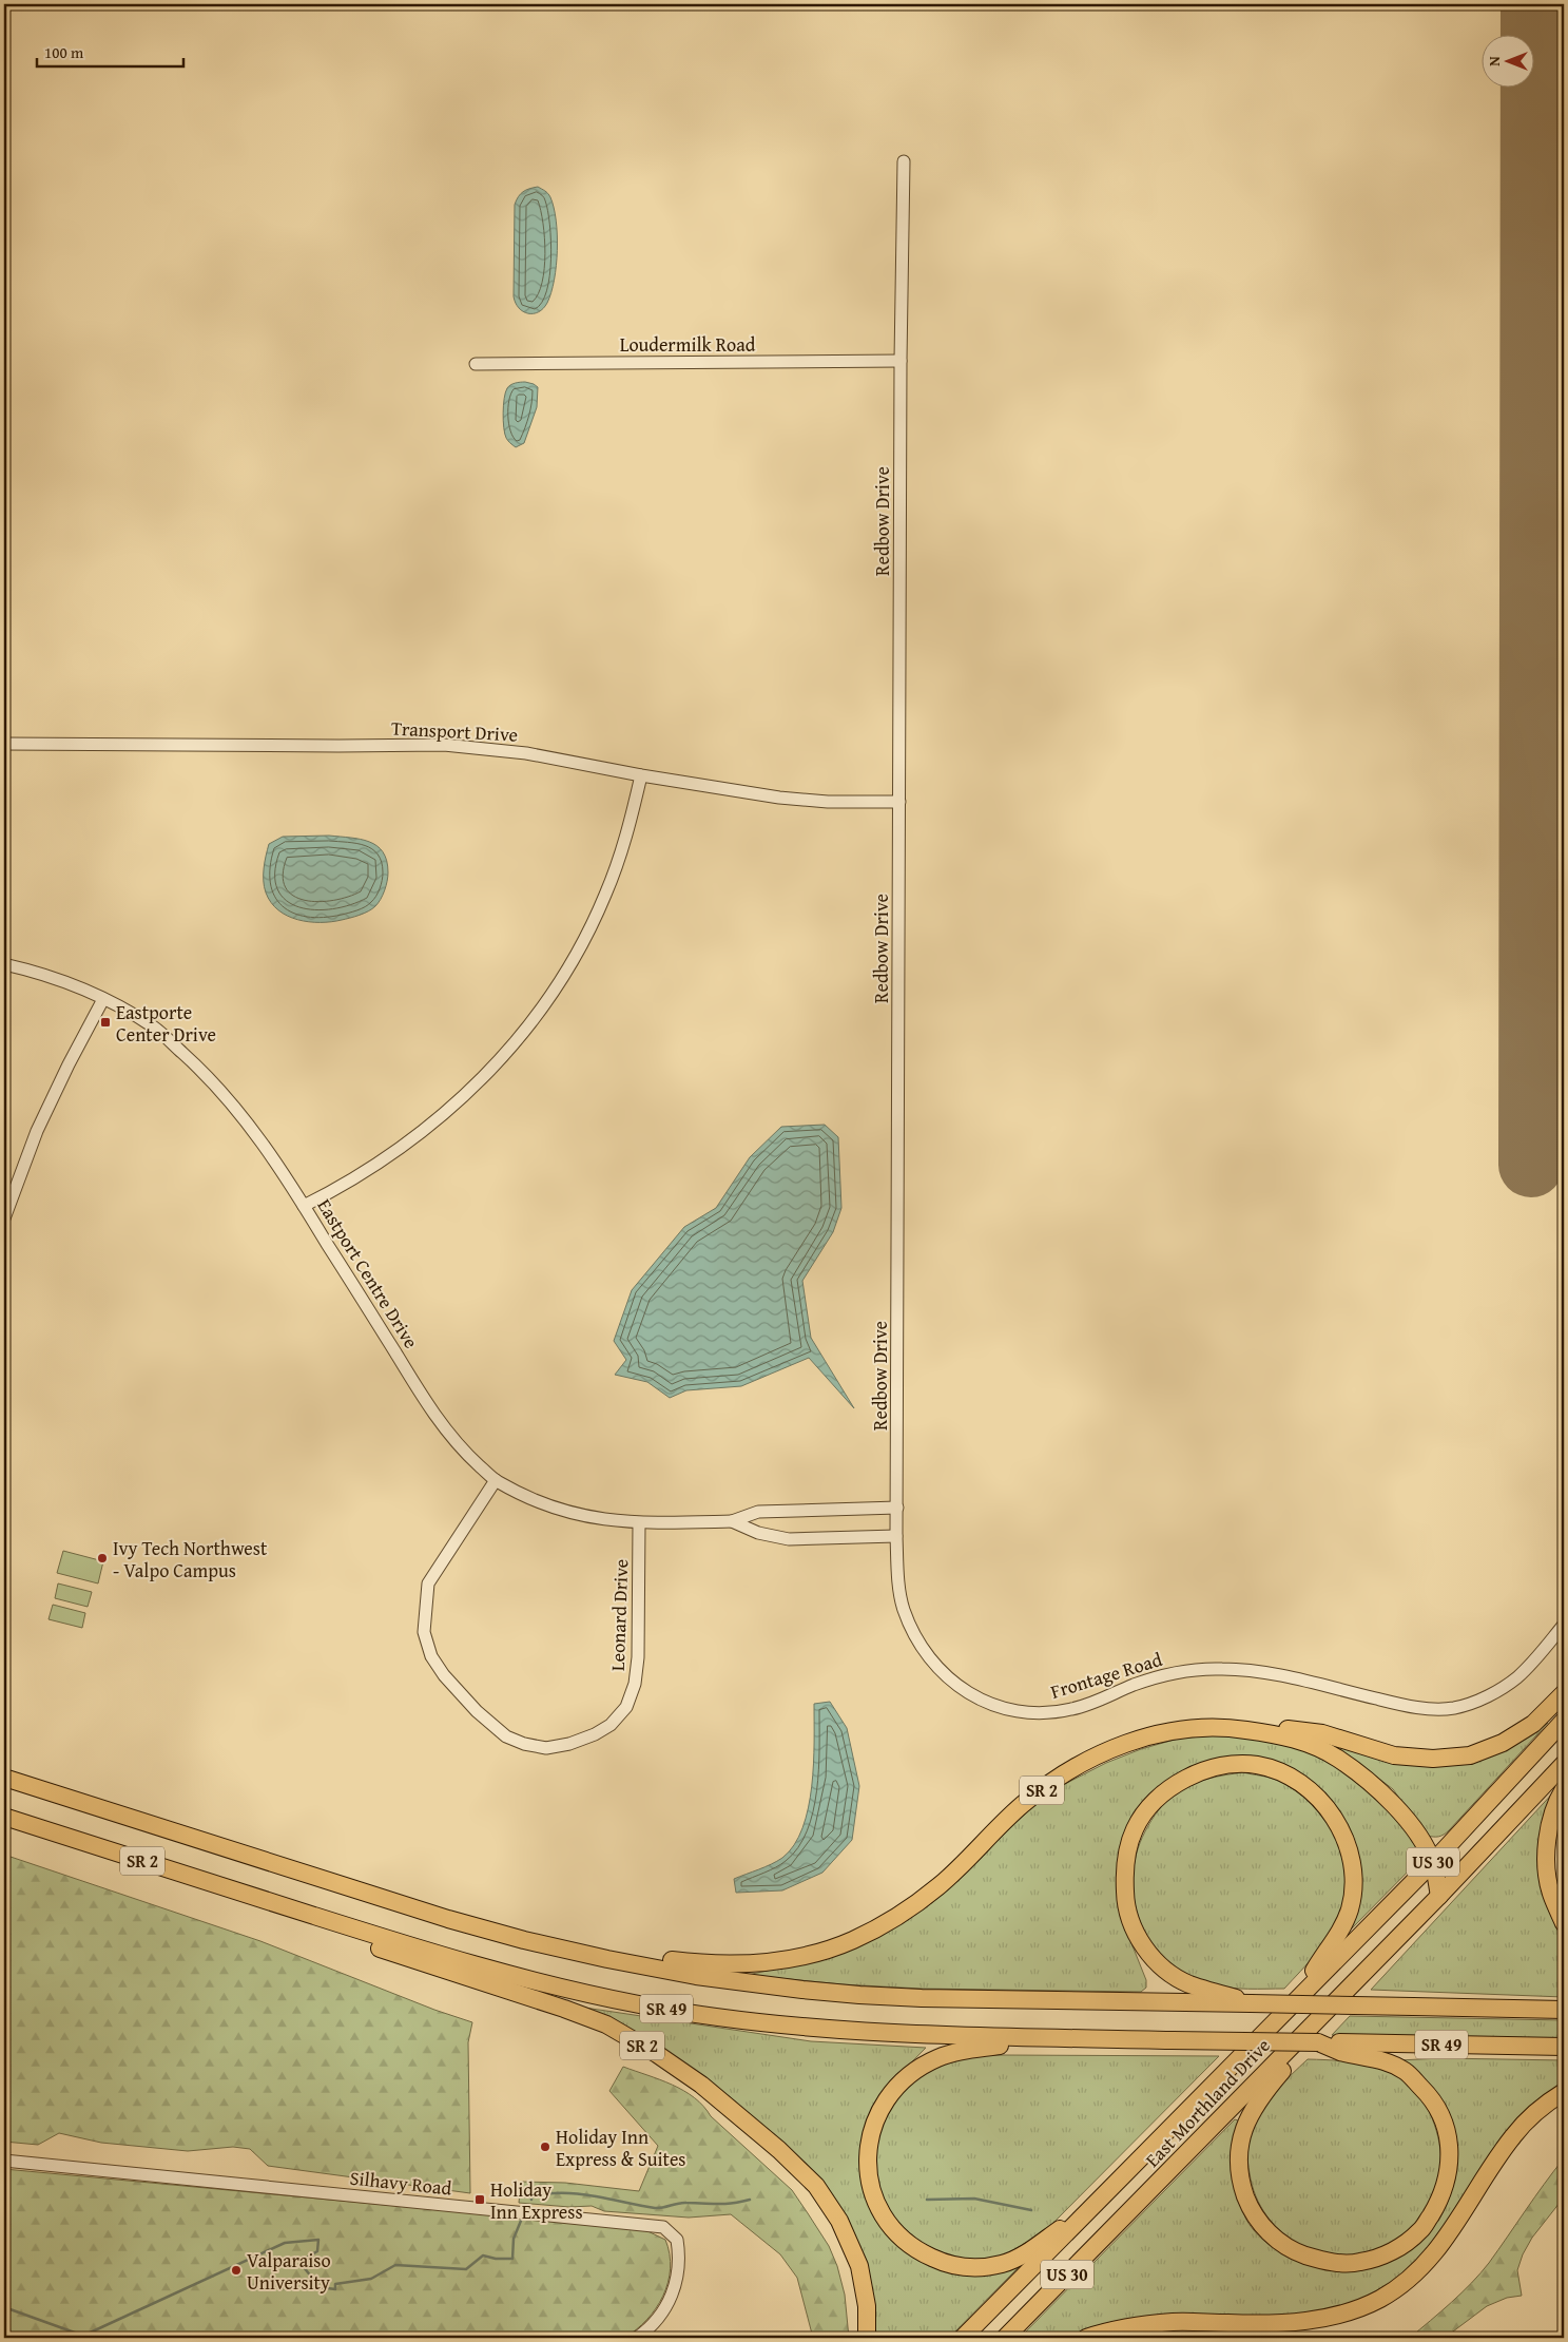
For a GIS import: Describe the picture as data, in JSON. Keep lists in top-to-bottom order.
{
  "streets": {
    "highway": [
      "SR 2",
      "US 30",
      "SR 49",
      "East Morthland Drive"
    ],
    "street": [
      "Loudermilk Road",
      "Redbow Drive",
      "Transport Drive",
      "Eastport Centre Drive",
      "Leonard Drive",
      "Frontage Road",
      "Silhavy Road"
    ]
  },
  "crossings": [
    ["Loudermilk Road", "Redbow Drive"],
    ["Redbow Drive", "Transport Drive"],
    ["Redbow Drive", "Eastport Centre Drive"],
    ["Redbow Drive", "Frontage Road"],
    ["Eastport Centre Drive", "Leonard Drive"],
    ["Eastport Centre Drive", "Frontage Road"],
    ["SR 2", "US 30"],
    ["SR 2", "SR 49"],
    ["SR 2", "East Morthland Drive"],
    ["US 30", "East Morthland Drive"]
  ],
  "places": {
    "transit": ["Eastporte Center Drive", "Holiday Inn Express"],
    "other": ["Ivy Tech Northwest - Valpo Campus", "Holiday Inn Express & Suites", "Valparaiso University"]
  },
  "scale_bar": "100 m",
  "north": "left"
}
